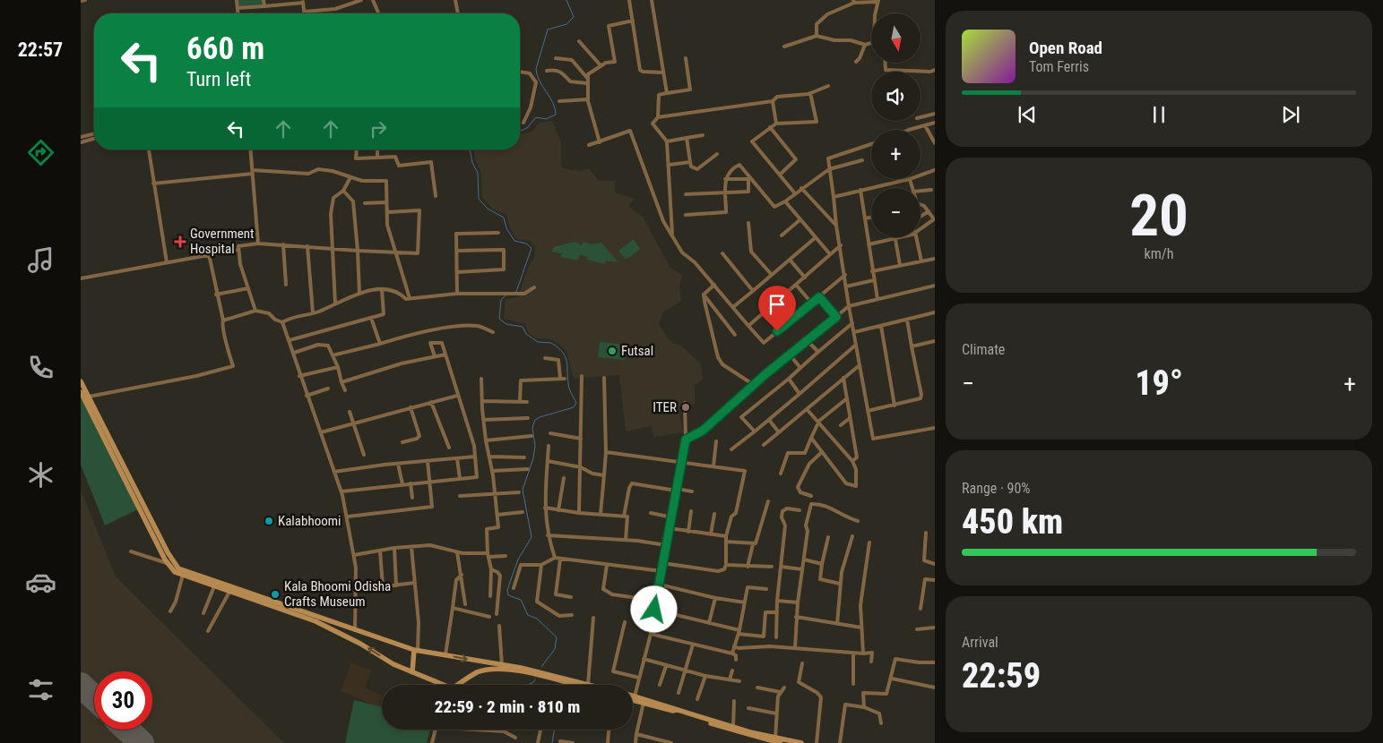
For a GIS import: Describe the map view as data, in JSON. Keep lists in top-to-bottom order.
{
  "places": {
    "health": ["Government Hospital"],
    "other": [
      "Futsal",
      "ITER",
      "Kalabhoomi",
      "Kala Bhoomi Odisha Crafts Museum"
    ]
  },
  "north": "bottom",
  "page": {
    "tabs": "22:57",
    "map_buttons": ["+", "−"],
    "turn": ["660 m", "Turn left"],
    "song": ["Open Road", "Tom Ferris"],
    "tile": [
      ["20", "km/h"],
      "Climate",
      ["Range · 90%", "450 km"],
      ["Arrival", "22:59"]
    ],
    "heat": ["−", "19°", "+"],
    "limit": "30",
    "trip": "22:59 · 2 min · 810 m"
  }
}
